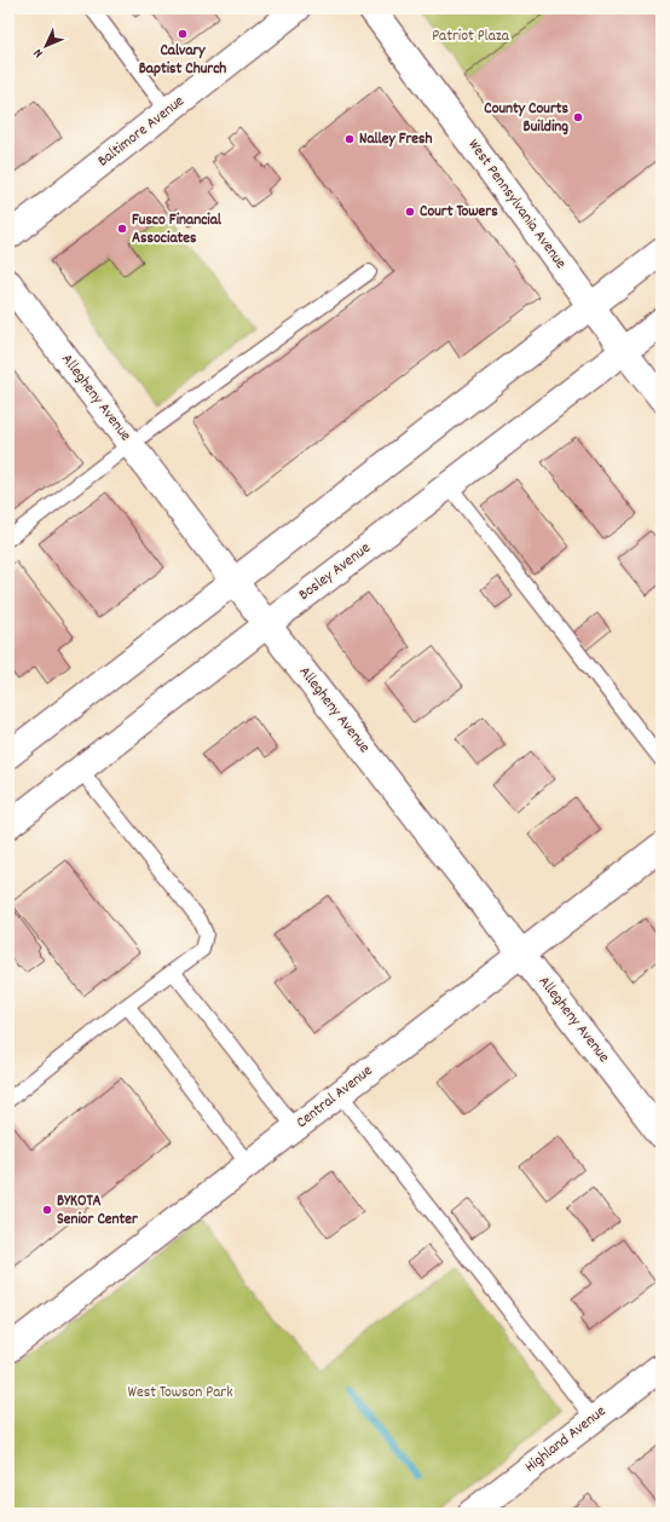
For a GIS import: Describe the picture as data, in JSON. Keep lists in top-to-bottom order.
{
  "streets": {
    "street": [
      "Baltimore Avenue",
      "West Pennsylvania Avenue",
      "Allegheny Avenue",
      "Bosley Avenue",
      "Central Avenue",
      "Highland Avenue"
    ]
  },
  "crossings": [
    ["West Pennsylvania Avenue", "Bosley Avenue"],
    ["Allegheny Avenue", "Bosley Avenue"],
    ["Allegheny Avenue", "Central Avenue"]
  ],
  "parks": ["Patriot Plaza", "West Towson Park"],
  "places": [
    "Calvary Baptist Church",
    "County Courts Building",
    "Nalley Fresh",
    "Court Towers",
    "Fusco Financial Associates",
    "BYKOTA Senior Center"
  ],
  "north": "bottom left"
}
